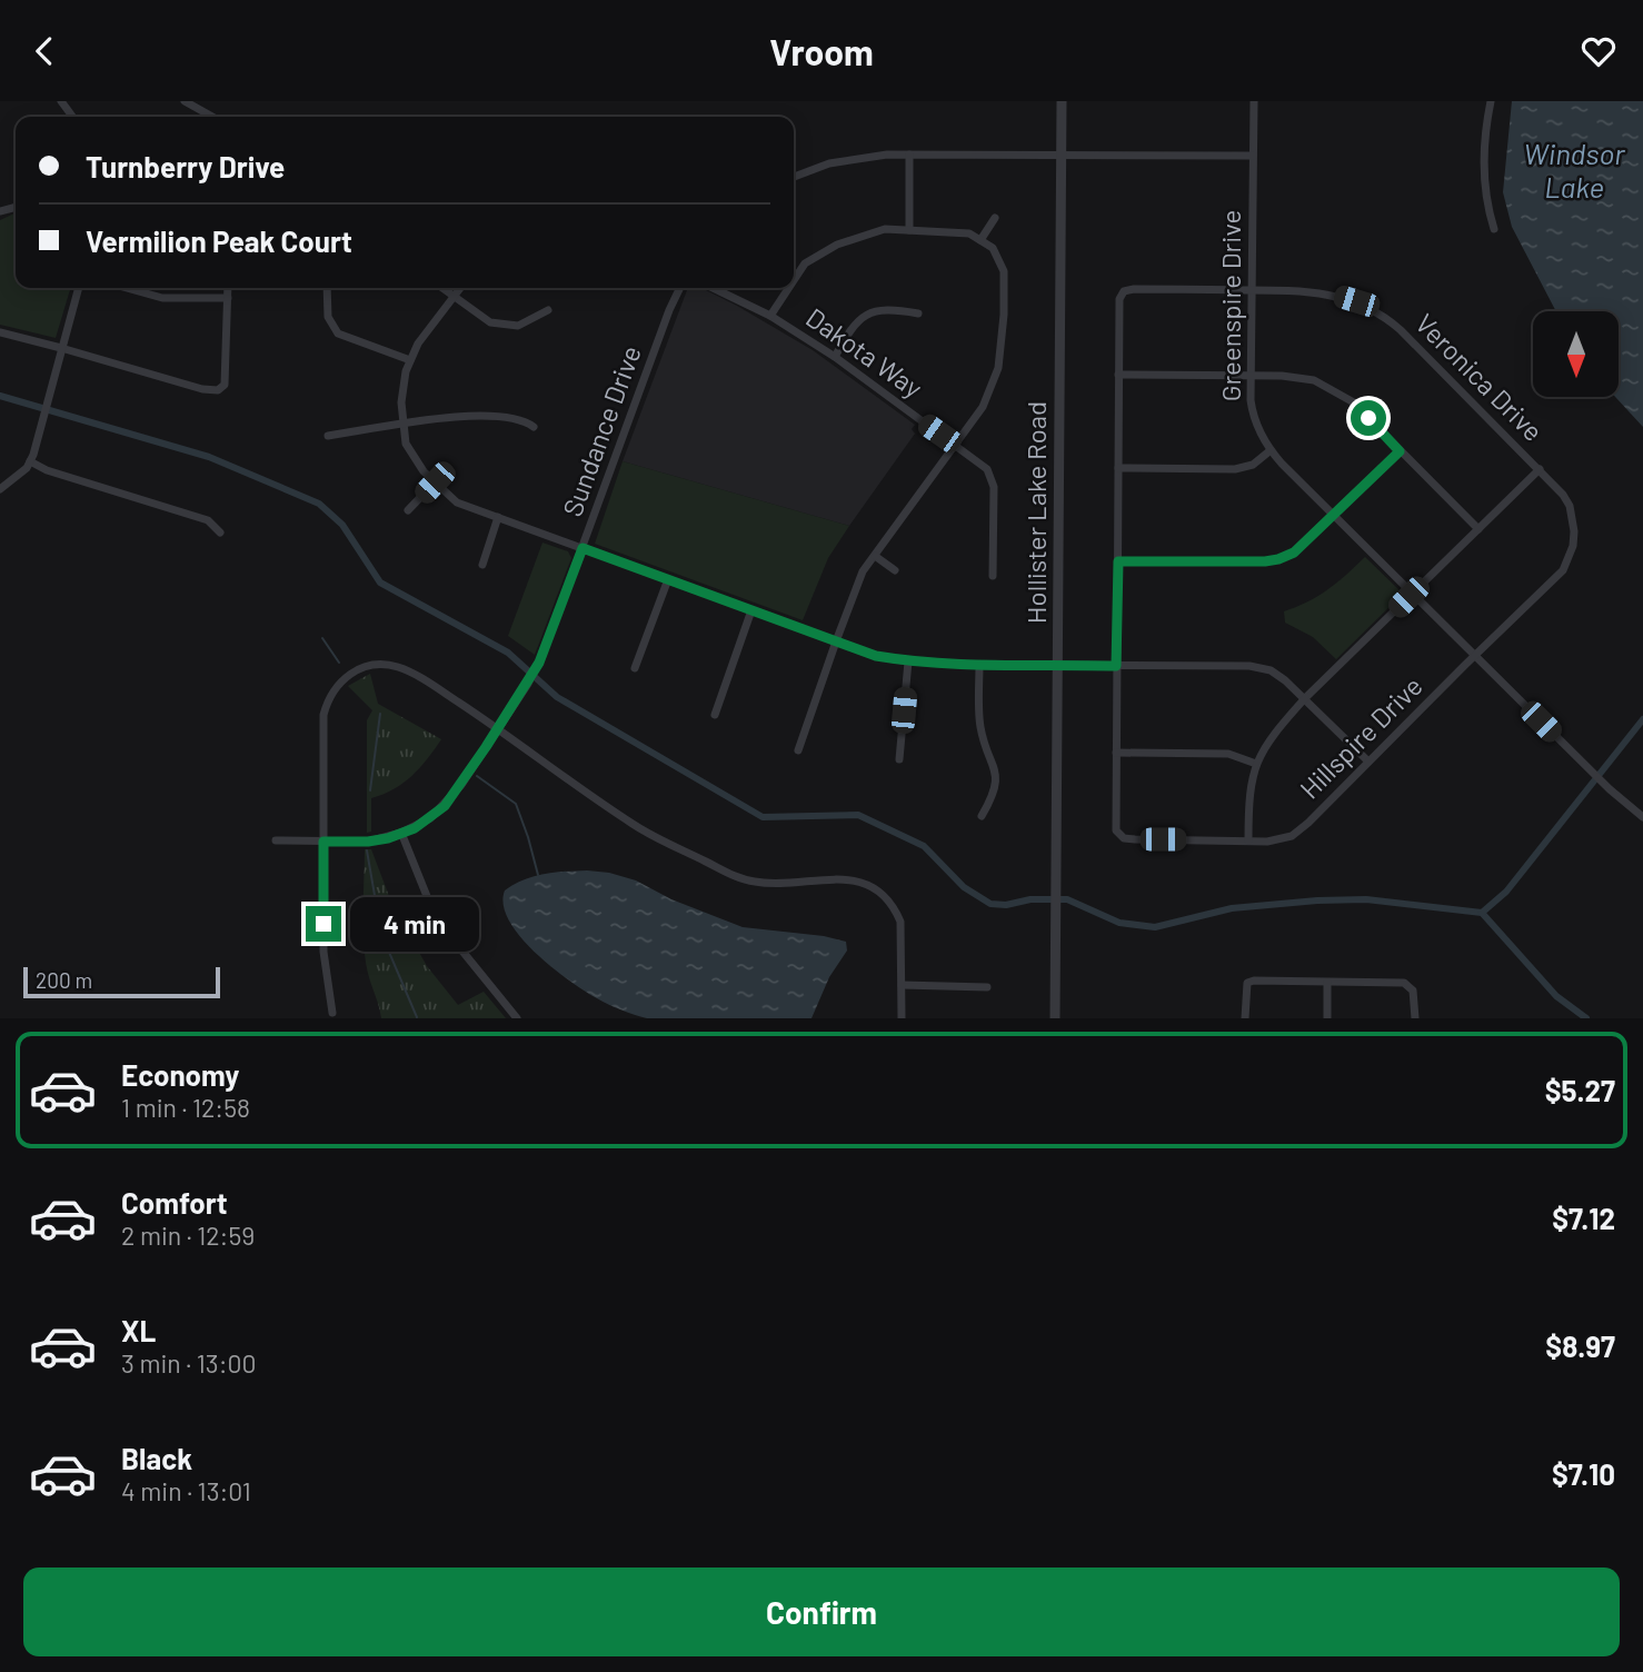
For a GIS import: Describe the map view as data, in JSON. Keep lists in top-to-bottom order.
{
  "streets": {
    "street": [
      "Greenspire Drive",
      "Dakota Way",
      "Veronica Drive",
      "Sundance Drive",
      "Hollister Lake Road",
      "Hillspire Drive"
    ]
  },
  "crossings": [
    ["Greenspire Drive", "Veronica Drive"],
    ["Greenspire Drive", "Hillspire Drive"],
    ["Veronica Drive", "Hillspire Drive"]
  ],
  "water": ["Windsor Lake"],
  "scale_bar": "200 m",
  "north": "bottom",
  "page": {
    "header": "Vroom",
    "banner": ["Turnberry Drive", "Vermilion Peak Court"],
    "bubble": "4 min",
    "scale": "200 m",
    "list": [
      {
        "name": "Economy",
        "note": "1 min · 12:58",
        "value": "$5.27"
      },
      {
        "name": "Comfort",
        "note": "2 min · 12:59",
        "value": "$7.12"
      },
      {
        "name": "XL",
        "note": "3 min · 13:00",
        "value": "$8.97"
      },
      {
        "name": "Black",
        "note": "4 min · 13:01",
        "value": "$7.10"
      }
    ],
    "buttons": "Confirm"
  }
}
